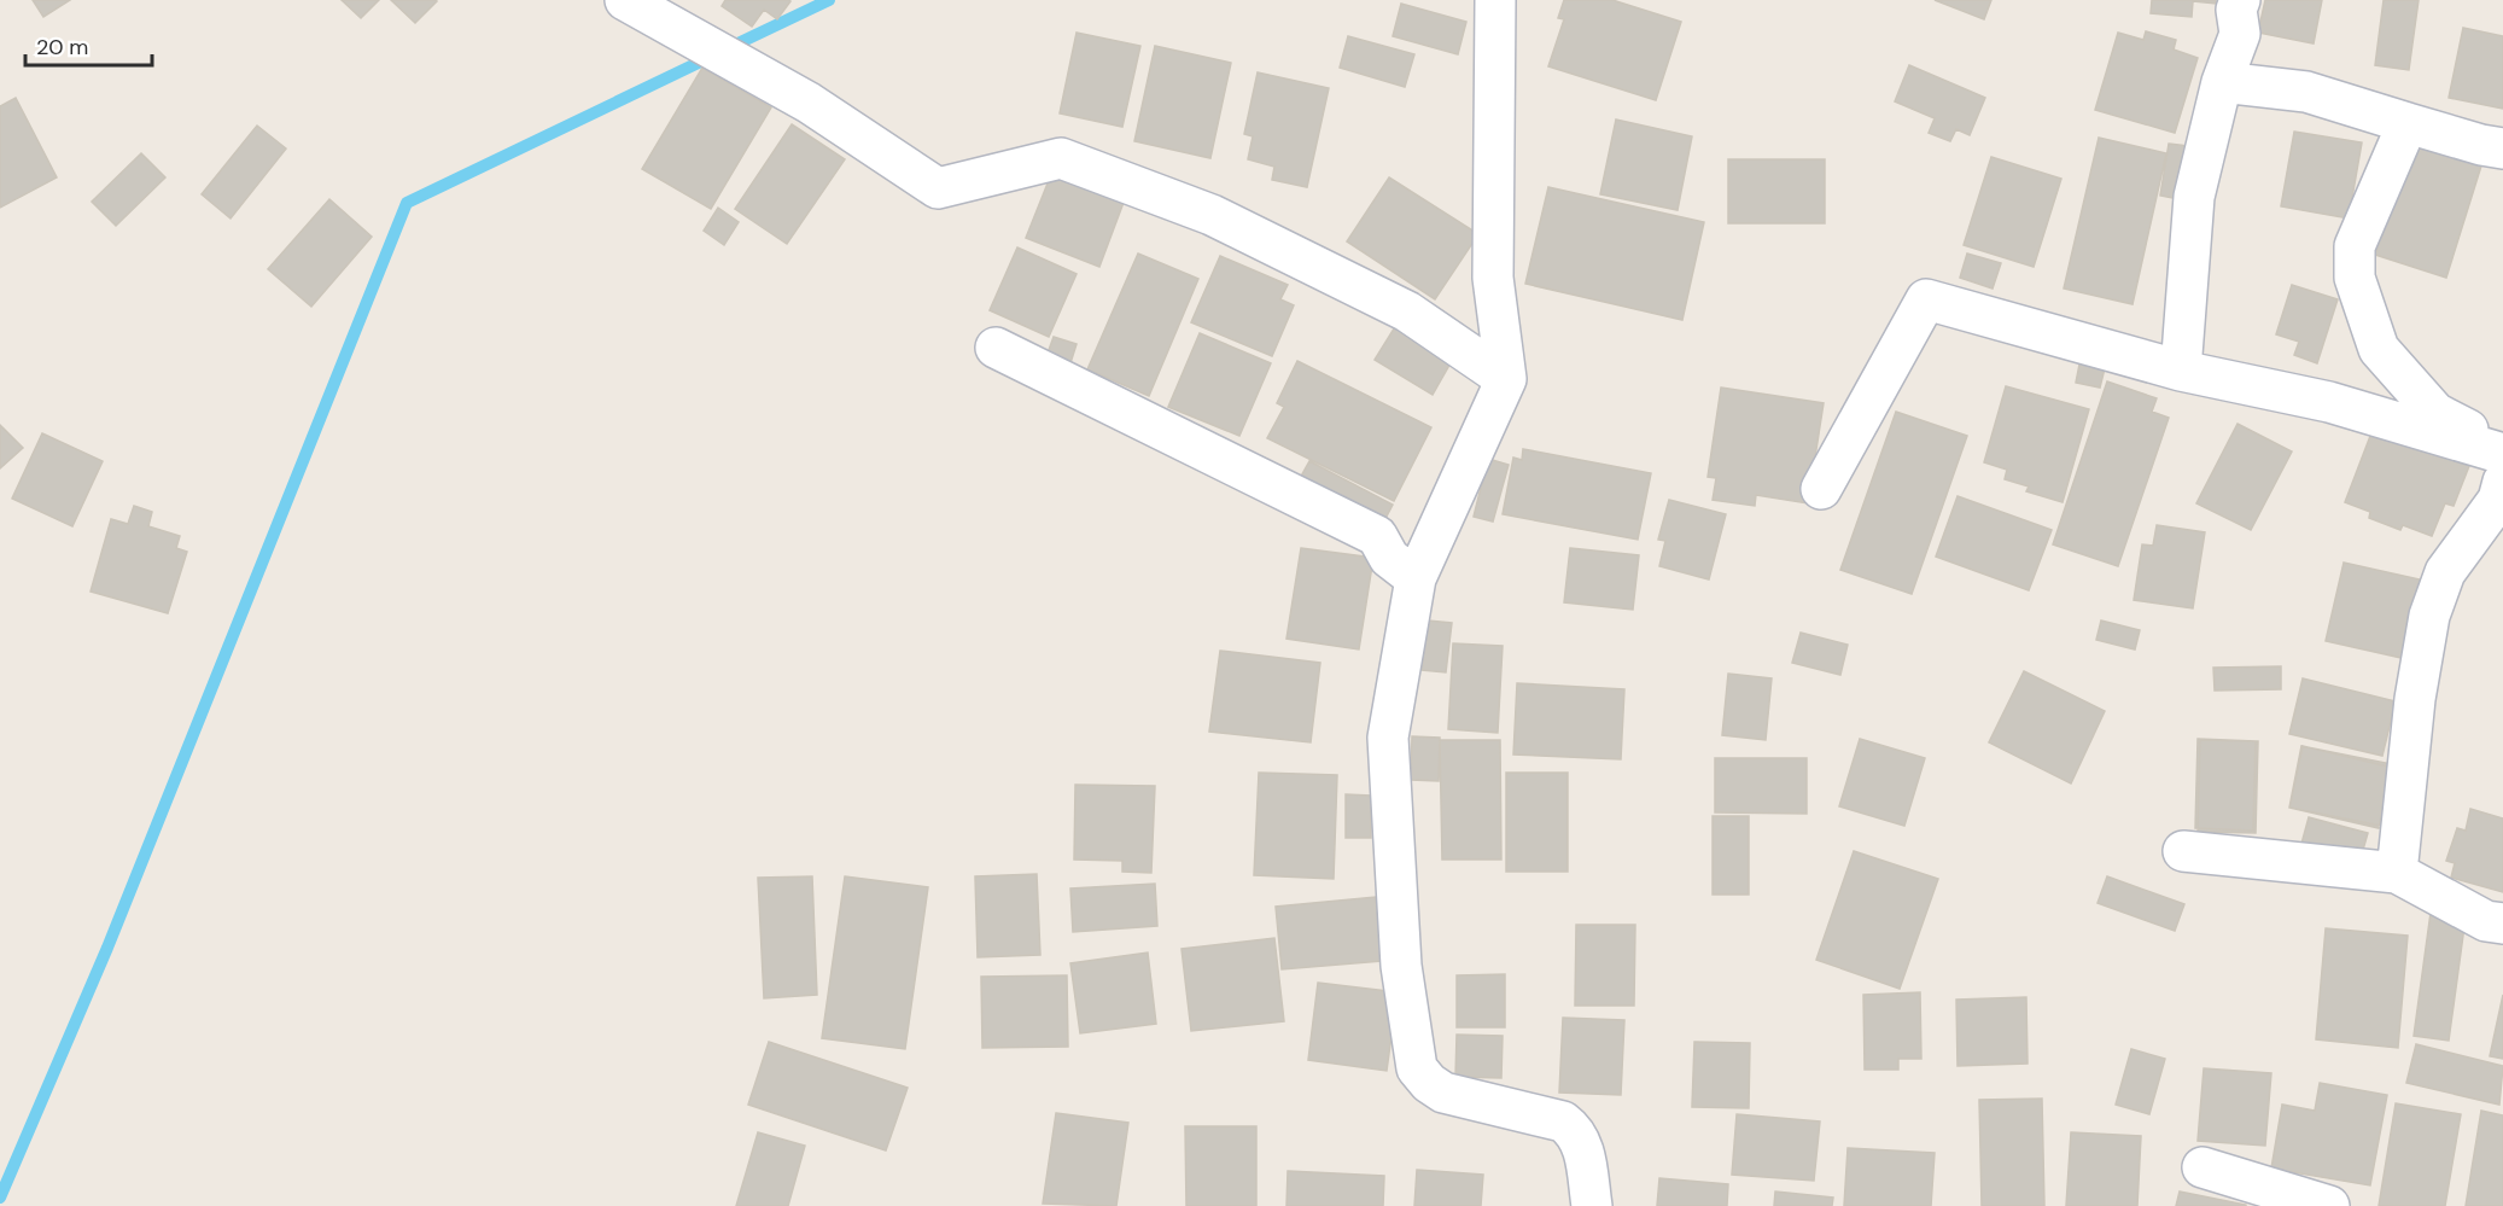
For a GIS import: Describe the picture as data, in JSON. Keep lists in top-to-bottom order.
{
  "scale_bar": "20 m"
}
